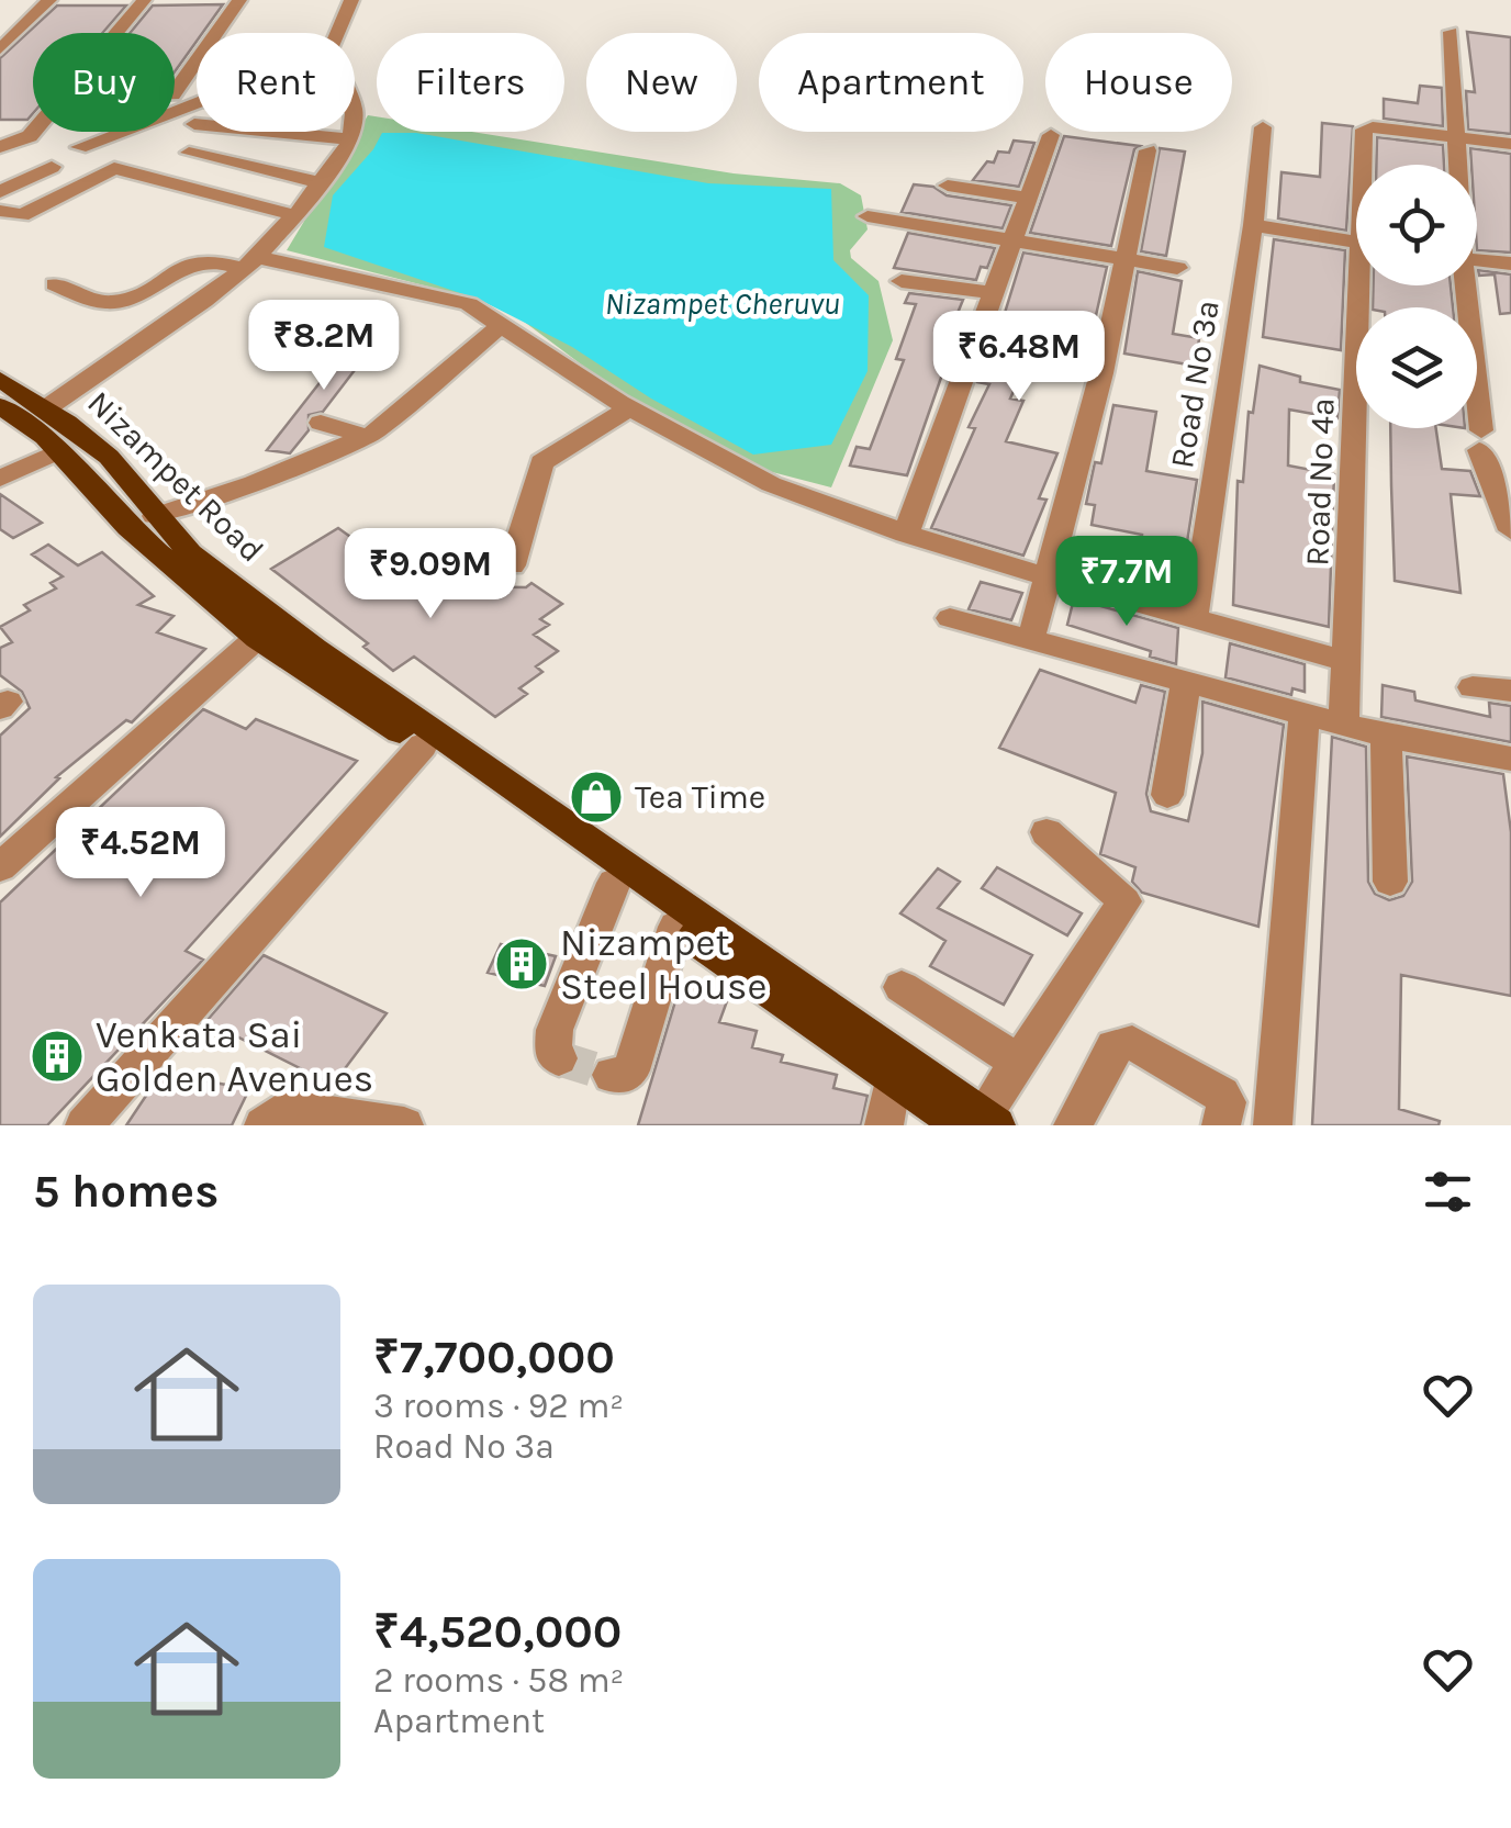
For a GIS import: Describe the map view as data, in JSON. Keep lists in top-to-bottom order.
{
  "streets": {
    "main road": ["Nizampet Road"],
    "street": ["Road No 3a", "Road No 4a"]
  },
  "water": ["Nizampet Cheruvu"],
  "places": {
    "shop": ["Tea Time"],
    "building": ["Nizampet Steel House", "Venkata Sai Golden Avenues"]
  },
  "page": {
    "chip": [
      "Buy",
      "Rent",
      "Filters",
      "New",
      "Apartment",
      "House"
    ],
    "price": [
      "₹8.2M",
      "₹6.48M",
      "₹9.09M",
      "₹7.7M",
      "₹4.52M"
    ],
    "heading": "5 homes",
    "list": [
      {
        "name": "₹7,700,000",
        "note": "3 rooms · 92 m² · Road No 3a"
      },
      {
        "name": "₹4,520,000",
        "note": "2 rooms · 58 m² · Apartment"
      }
    ]
  }
}
